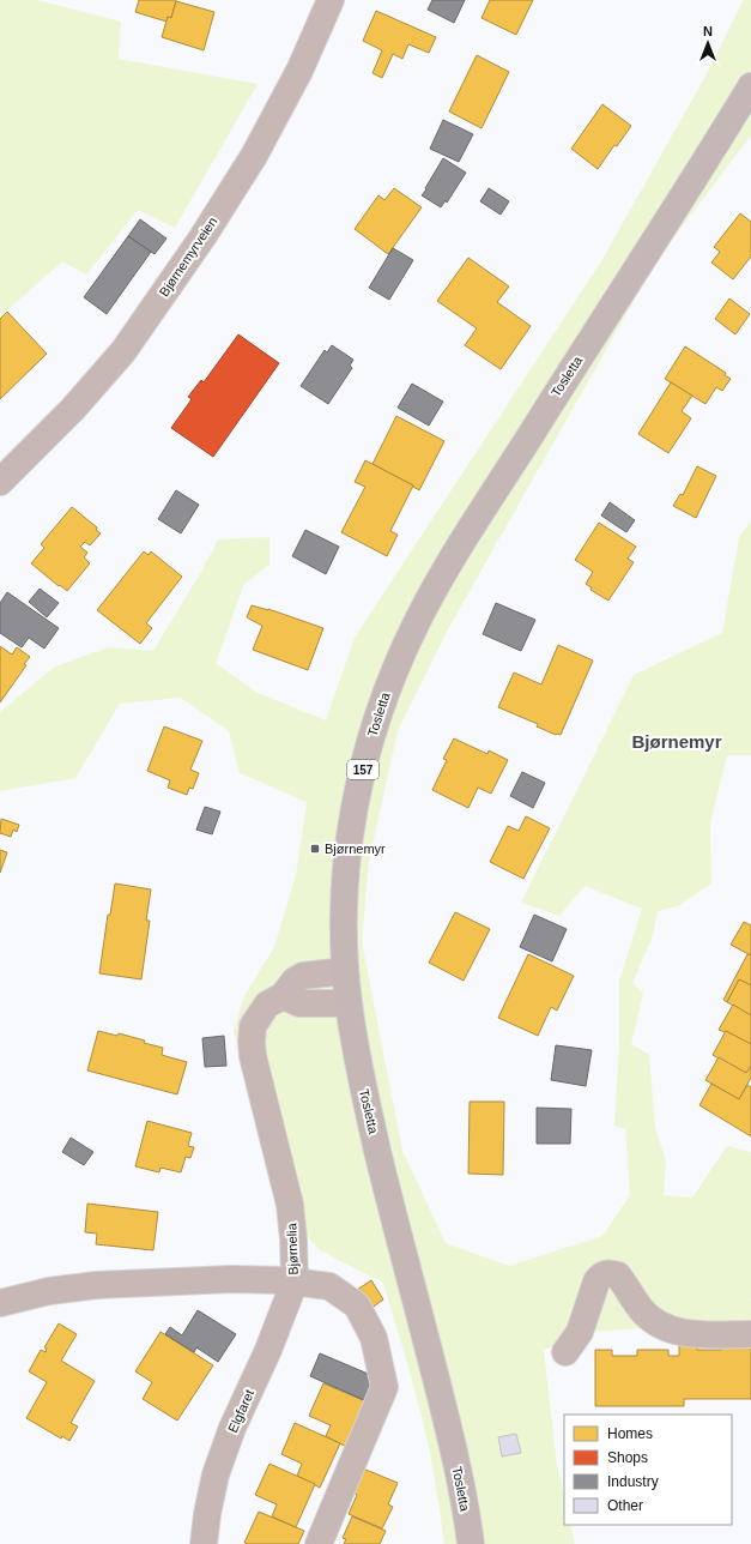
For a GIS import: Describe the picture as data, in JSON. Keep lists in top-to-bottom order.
{
  "streets": {
    "main road": ["Tosletta", "157"],
    "street": ["Bjørnemyrveien", "Bjørnelia", "Elgfaret"]
  },
  "crossings": [
    ["Tosletta", "Bjørnelia"],
    ["Bjørnelia", "Elgfaret"]
  ],
  "districts": ["Bjørnemyr"],
  "places": {
    "transit": ["Bjørnemyr"]
  },
  "legend": [
    "Homes",
    "Shops",
    "Industry",
    "Other"
  ],
  "north": "top"
}
